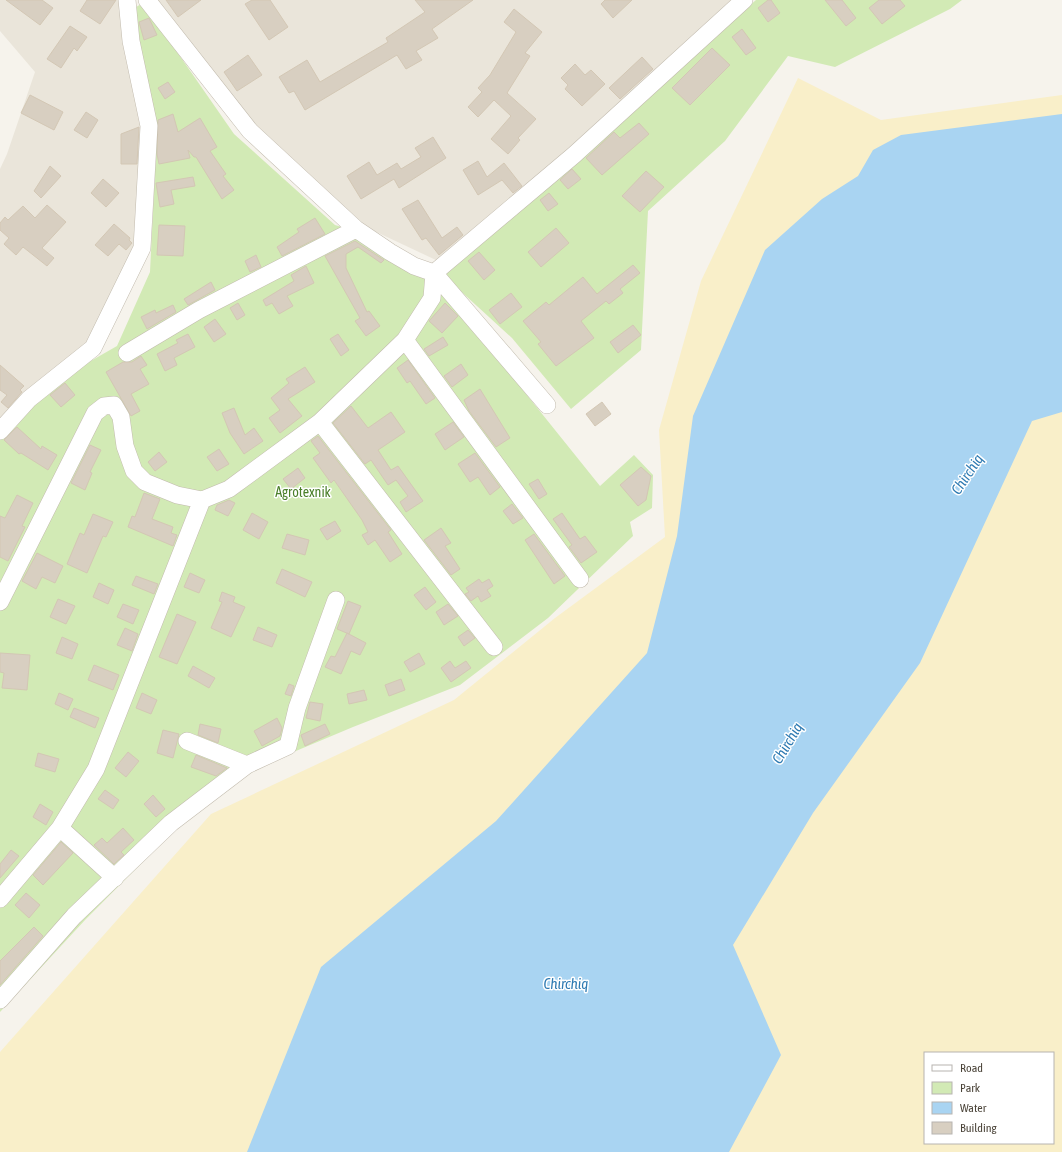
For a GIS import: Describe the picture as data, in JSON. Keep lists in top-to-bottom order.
{
  "water": ["Chirchiq"],
  "parks": ["Agrotexnik"],
  "legend": [
    "Road",
    "Park",
    "Water",
    "Building"
  ]
}
